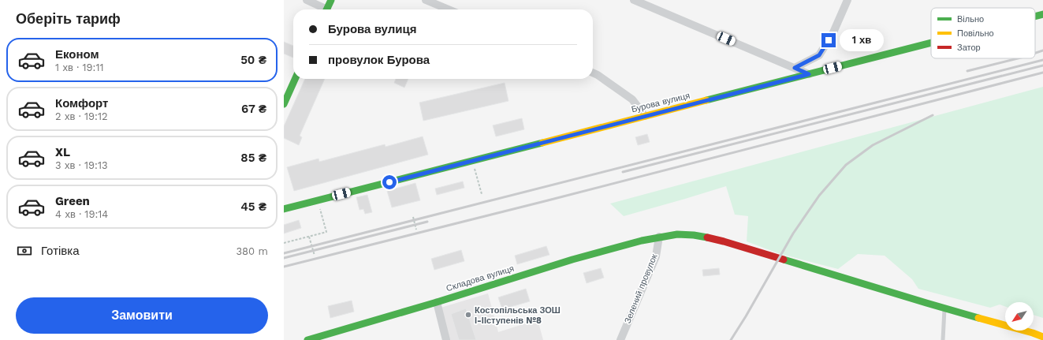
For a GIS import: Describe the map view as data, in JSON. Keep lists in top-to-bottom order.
{
  "streets": {
    "street": ["Бурова вулиця", "Складова вулиця", "Зелений провулок"]
  },
  "crossings": [
    ["Складова вулиця", "Зелений провулок"]
  ],
  "places": ["Костопільська ЗОШ І-ІІступенів №8"],
  "legend": ["Вільно", "Повільно", "Затор"],
  "north": "bottom left",
  "page": {
    "heading": "Оберіть тариф",
    "banner": ["Бурова вулиця", "провулок Бурова"],
    "bubble": "1 хв",
    "list": [
      {
        "name": "Економ",
        "note": "1 хв · 19:11",
        "value": "50 ₴"
      },
      {
        "name": "Комфорт",
        "note": "2 хв · 19:12",
        "value": "67 ₴"
      },
      {
        "name": "XL",
        "note": "3 хв · 19:13",
        "value": "85 ₴"
      },
      {
        "name": "Green",
        "note": "4 хв · 19:14",
        "value": "45 ₴"
      }
    ],
    "pay": ["Готівка", "380 m"],
    "buttons": "Замовити"
  }
}
